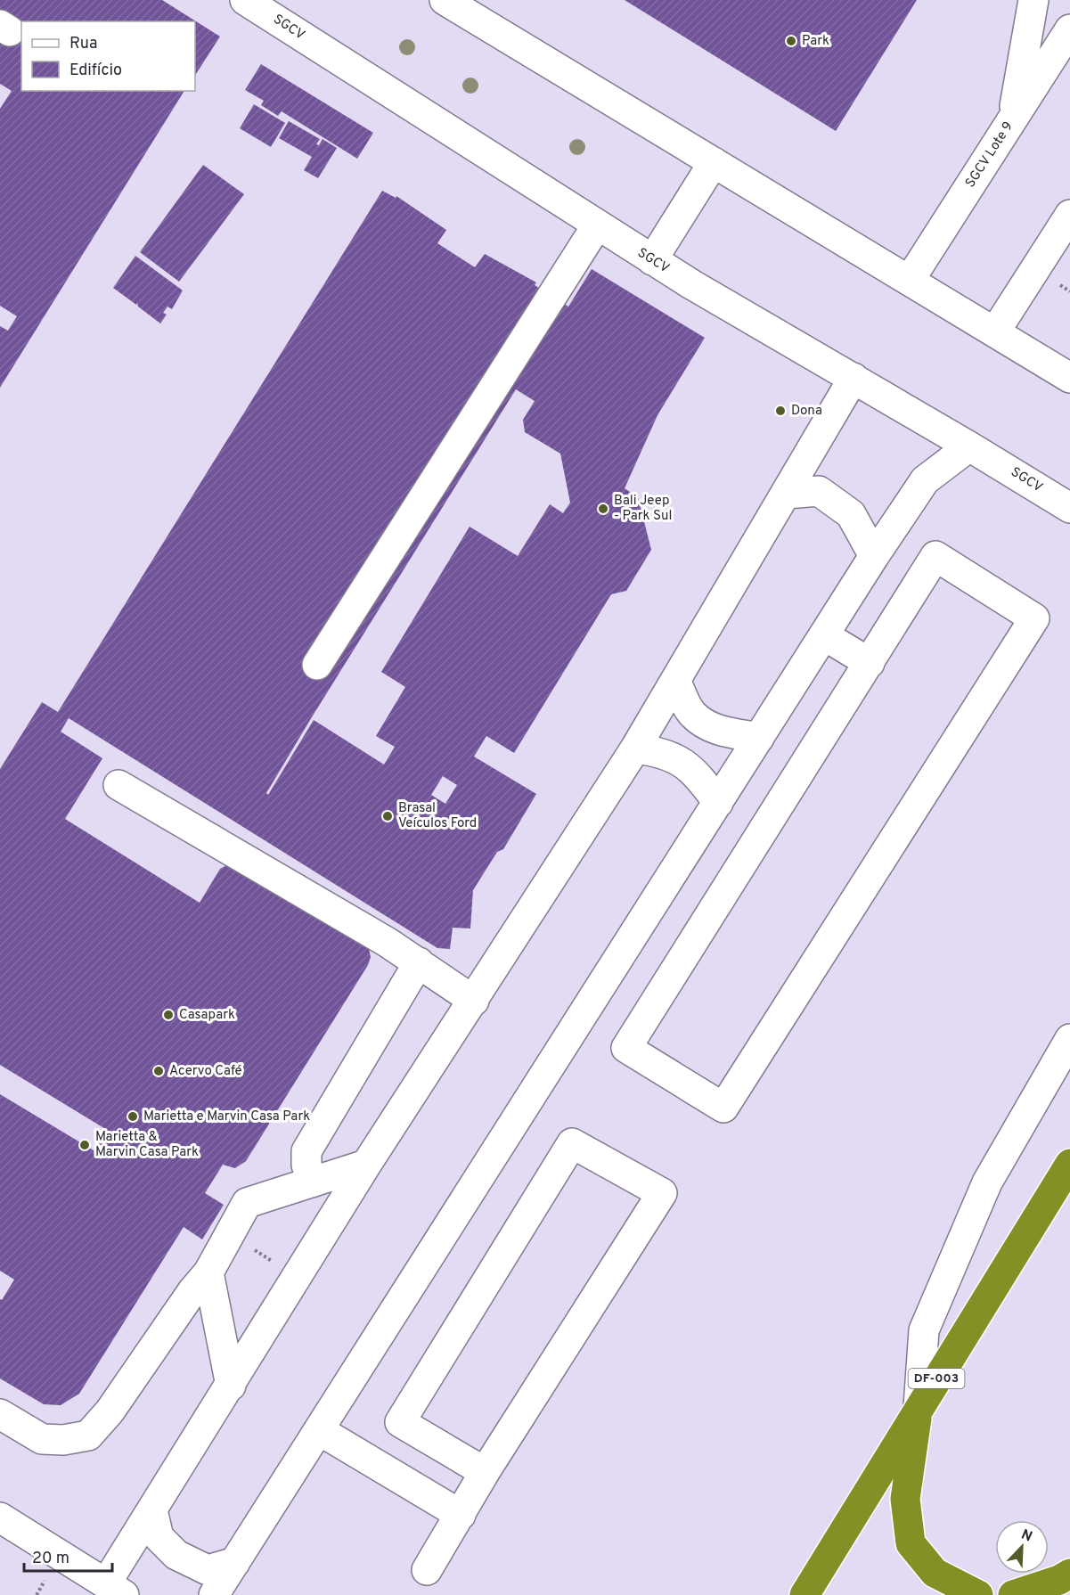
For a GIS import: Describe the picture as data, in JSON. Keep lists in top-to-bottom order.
{
  "streets": {
    "highway": ["DF-003"],
    "street": ["SGCV", "SGCV Lote 9"]
  },
  "places": [
    "Park",
    "Dona",
    "Bali Jeep - Park Sul",
    "Brasal Veículos Ford",
    "Casapark",
    "Acervo Café",
    "Marietta e Marvin Casa Park",
    "Marietta & Marvin Casa Park"
  ],
  "legend": ["Rua", "Edifício"],
  "scale_bar": "20 m",
  "north": "top right"
}
